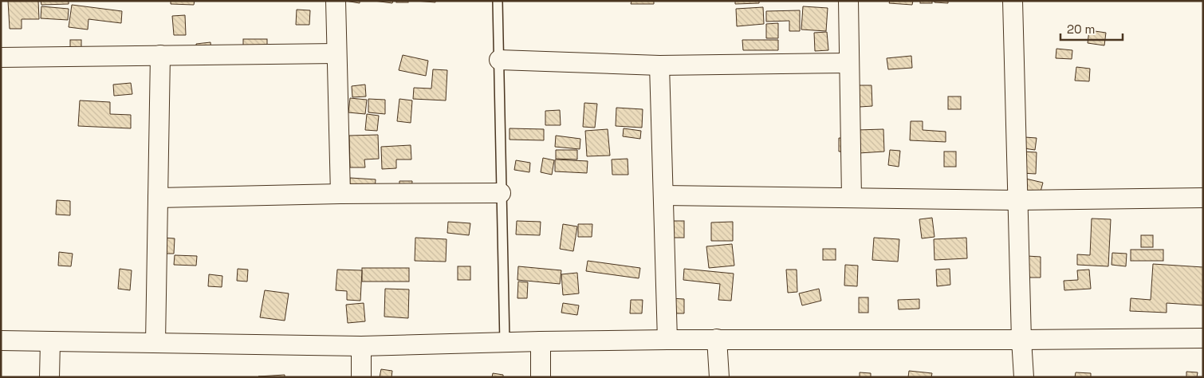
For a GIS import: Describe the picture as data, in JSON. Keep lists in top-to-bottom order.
{
  "scale_bar": "20 m"
}
